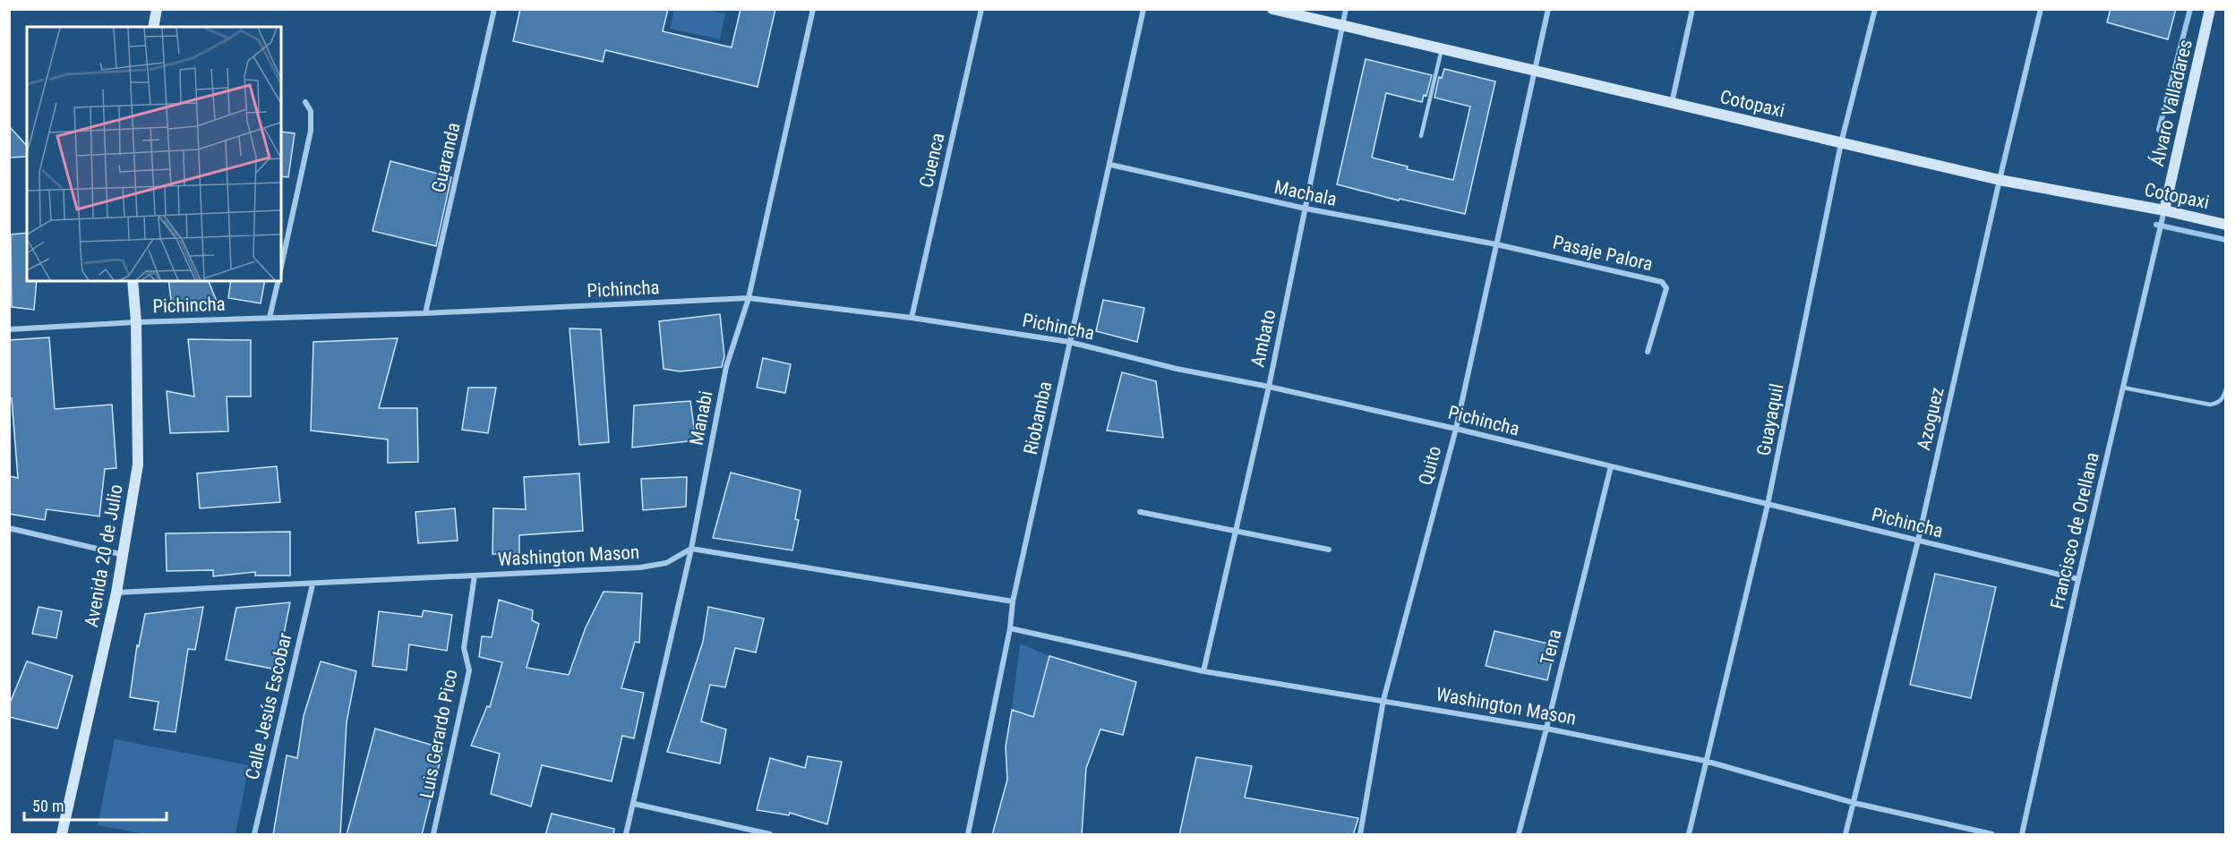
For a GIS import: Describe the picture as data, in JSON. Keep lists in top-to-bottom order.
{
  "streets": {
    "street": [
      "Álvaro Valladares",
      "Cotopaxi",
      "Guaranda",
      "Cuenca",
      "Machala",
      "Pasaje Palora",
      "Pichincha",
      "Ambato",
      "Manabi",
      "Riobamba",
      "Azoguez",
      "Guayaquil",
      "Quito",
      "Francisco de Orellana",
      "Avenida 20 de Julio",
      "Washington Mason",
      "Tena",
      "Calle Jesús Escobar",
      "Luis Gerardo Pico"
    ]
  },
  "crossings": [
    ["Álvaro Valladares", "Cotopaxi"],
    ["Álvaro Valladares", "Francisco de Orellana"],
    ["Cotopaxi", "Ambato"],
    ["Cotopaxi", "Azoguez"],
    ["Cotopaxi", "Guayaquil"],
    ["Cotopaxi", "Quito"],
    ["Guaranda", "Pichincha"],
    ["Cuenca", "Pichincha"],
    ["Machala", "Pasaje Palora"],
    ["Machala", "Ambato"],
    ["Machala", "Riobamba"],
    ["Machala", "Quito"],
    ["Pasaje Palora", "Quito"],
    ["Pichincha", "Ambato"],
    ["Pichincha", "Manabi"],
    ["Pichincha", "Riobamba"],
    ["Pichincha", "Azoguez"],
    ["Pichincha", "Guayaquil"],
    ["Pichincha", "Quito"],
    ["Pichincha", "Francisco de Orellana"],
    ["Pichincha", "Avenida 20 de Julio"],
    ["Pichincha", "Tena"],
    ["Ambato", "Washington Mason"],
    ["Manabi", "Washington Mason"],
    ["Riobamba", "Washington Mason"],
    ["Azoguez", "Washington Mason"],
    ["Guayaquil", "Washington Mason"],
    ["Quito", "Washington Mason"],
    ["Avenida 20 de Julio", "Washington Mason"],
    ["Washington Mason", "Tena"],
    ["Washington Mason", "Calle Jesús Escobar"],
    ["Washington Mason", "Luis Gerardo Pico"]
  ],
  "scale_bar": "50 m"
}
